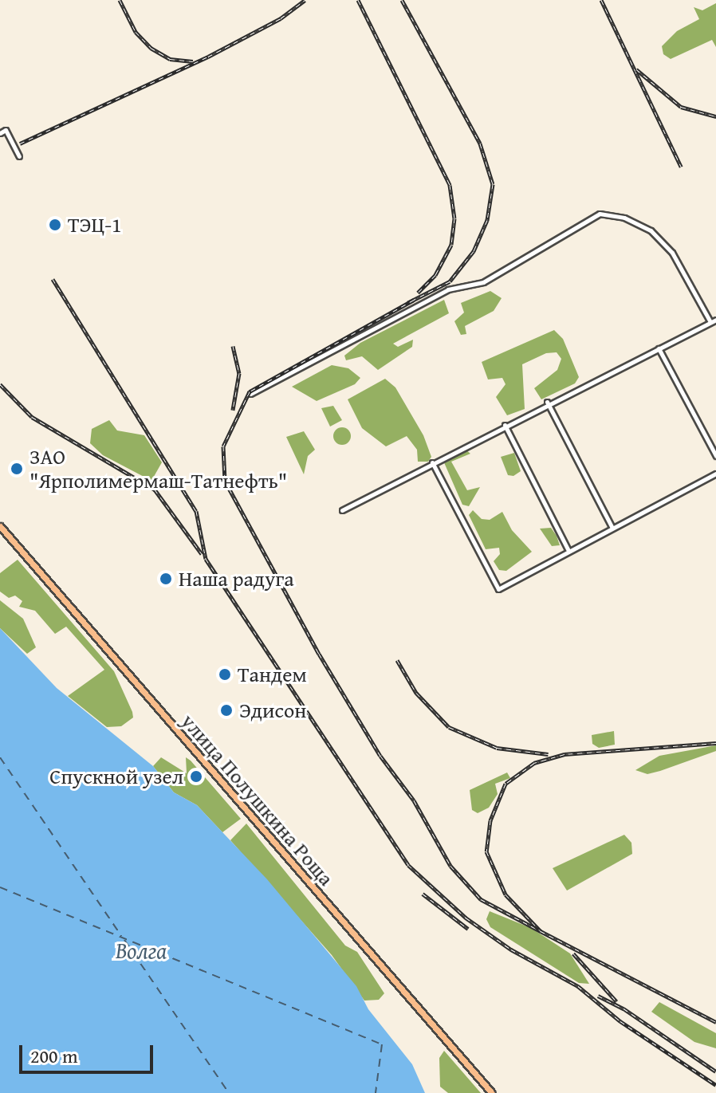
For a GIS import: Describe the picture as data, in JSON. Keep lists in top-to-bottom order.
{
  "streets": {
    "main road": ["улица Полушкина Роща"]
  },
  "water": ["Волга"],
  "places": [
    "ТЭЦ-1",
    "ЗАО \"Ярполимермаш-Татнефть\"",
    "Наша радуга",
    "Тандем",
    "Эдисон",
    "Спускной узел"
  ],
  "scale_bar": "200 m"
}
